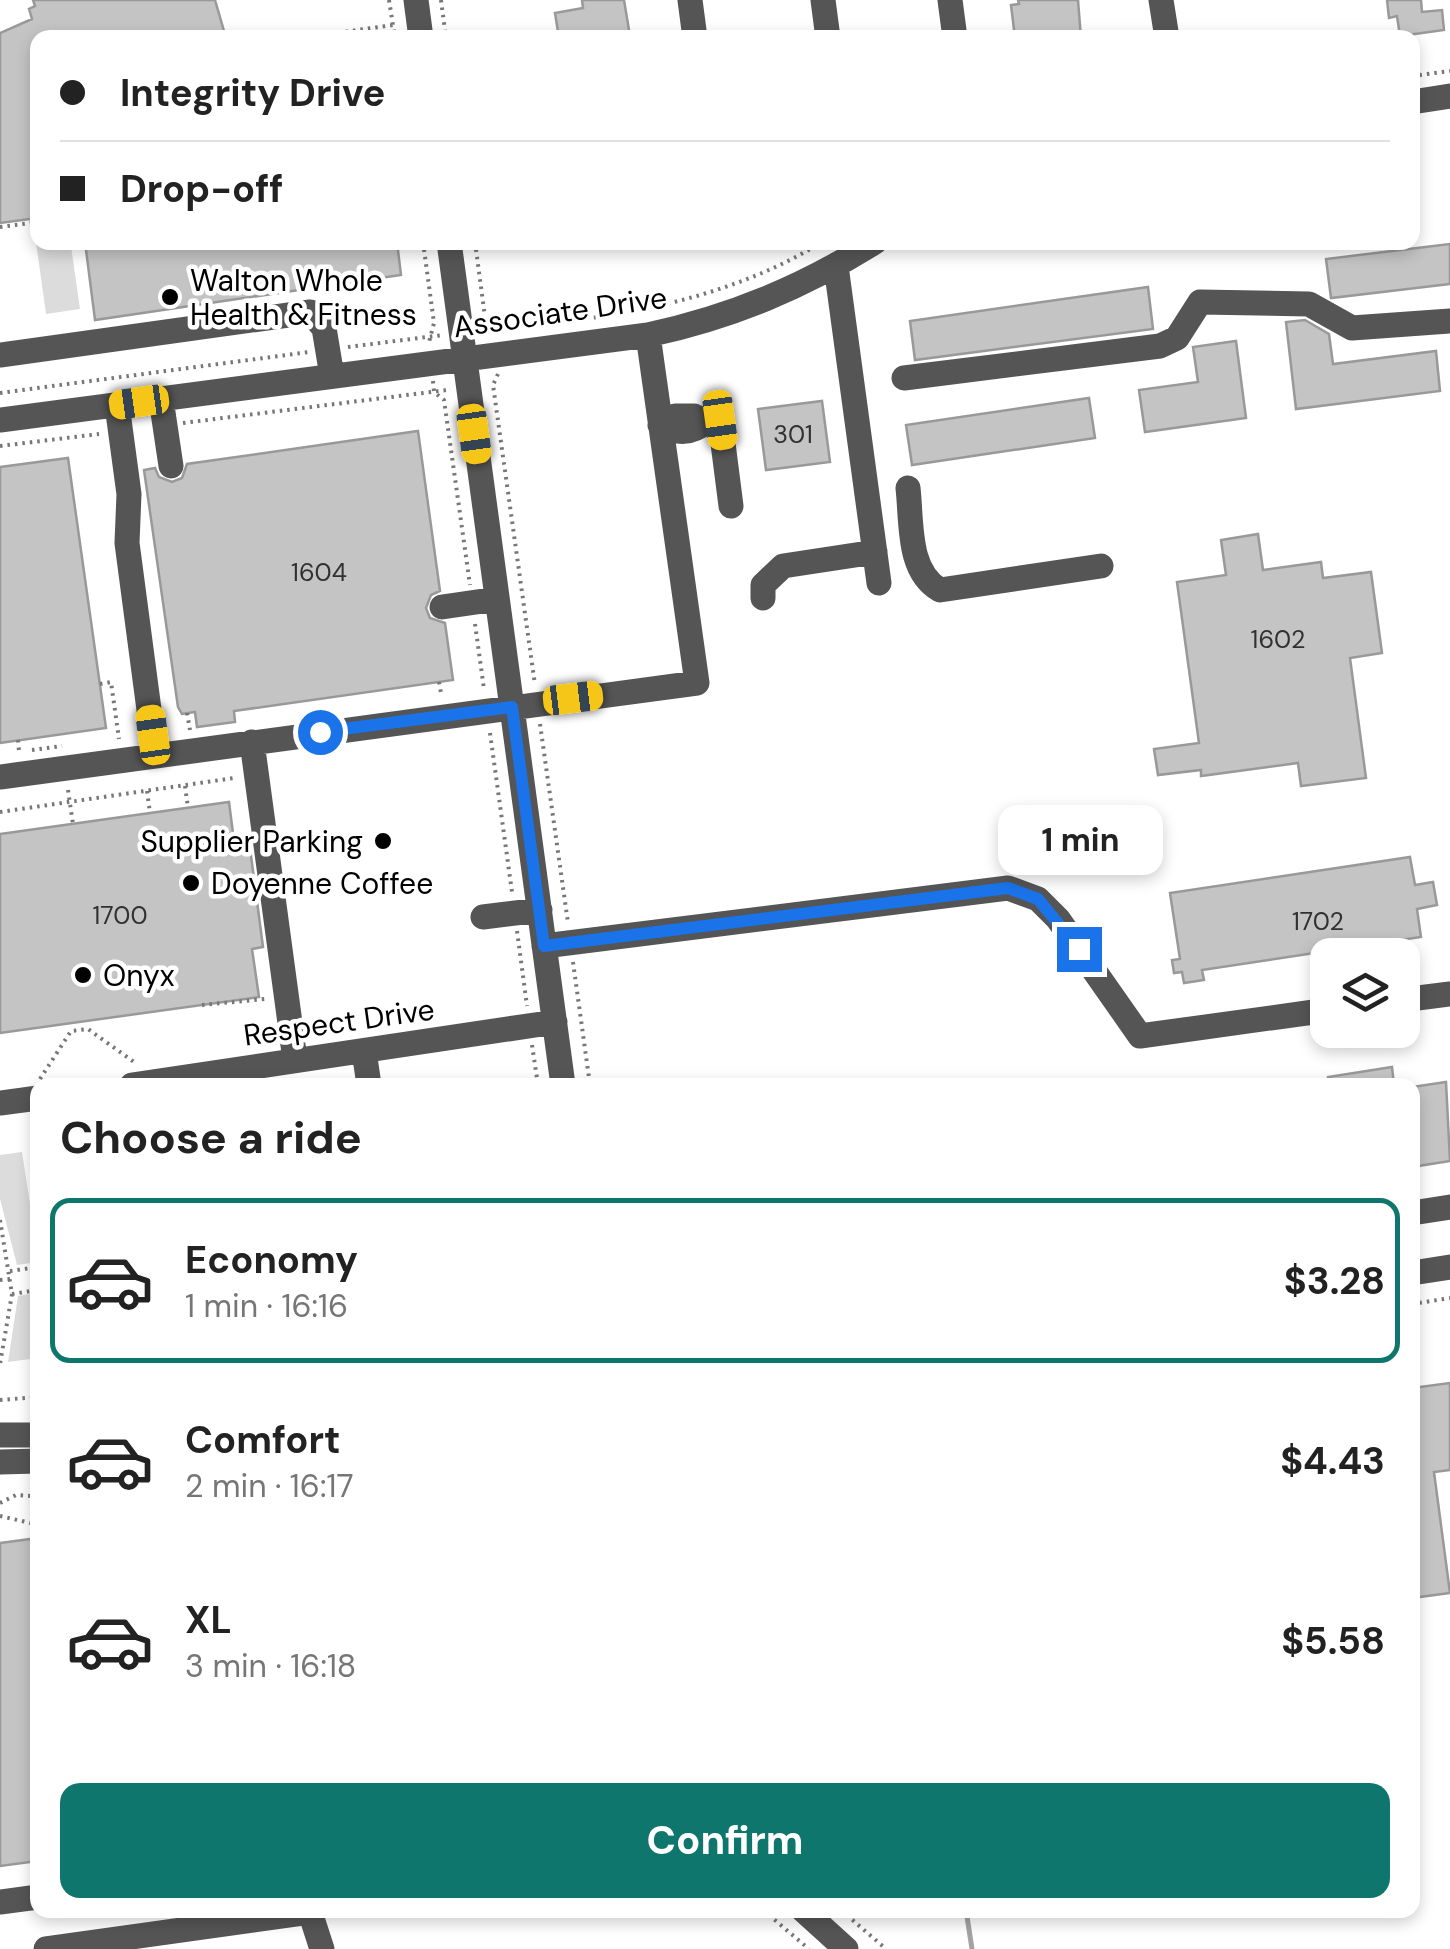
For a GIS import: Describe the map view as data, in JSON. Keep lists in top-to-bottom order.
{
  "streets": {
    "street": ["Associate Drive", "Respect Drive"]
  },
  "places": [
    "Walton Whole Health & Fitness",
    "Supplier Parking",
    "Doyenne Coffee",
    "Onyx"
  ],
  "house_numbers": [
    "301",
    "1604",
    "1602",
    "1700",
    "1702"
  ],
  "page": {
    "banner": ["Integrity Drive", "Drop-off"],
    "bubble": "1 min",
    "heading": "Choose a ride",
    "list": [
      {
        "name": "Economy",
        "note": "1 min · 16:16",
        "value": "$3.28"
      },
      {
        "name": "Comfort",
        "note": "2 min · 16:17",
        "value": "$4.43"
      },
      {
        "name": "XL",
        "note": "3 min · 16:18",
        "value": "$5.58"
      }
    ],
    "buttons": "Confirm"
  }
}
